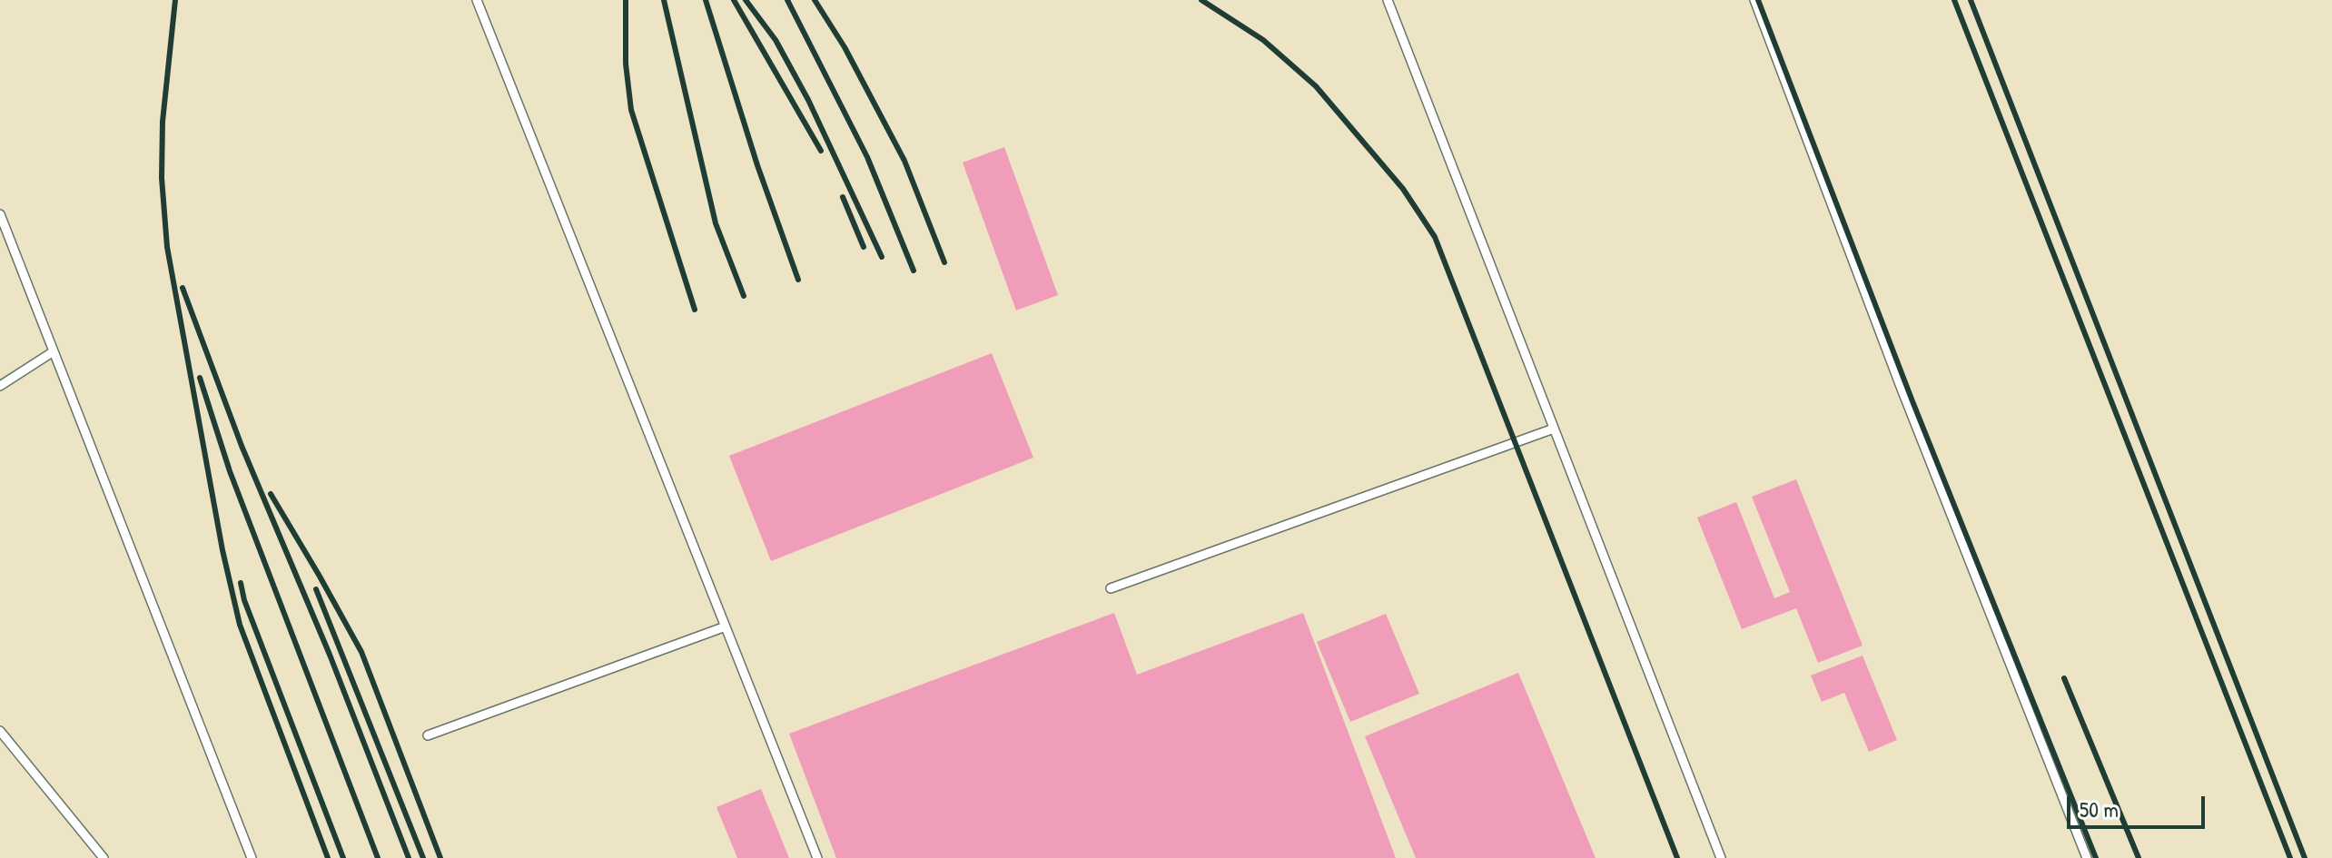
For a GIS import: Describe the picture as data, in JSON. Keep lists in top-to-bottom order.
{
  "scale_bar": "50 m"
}
